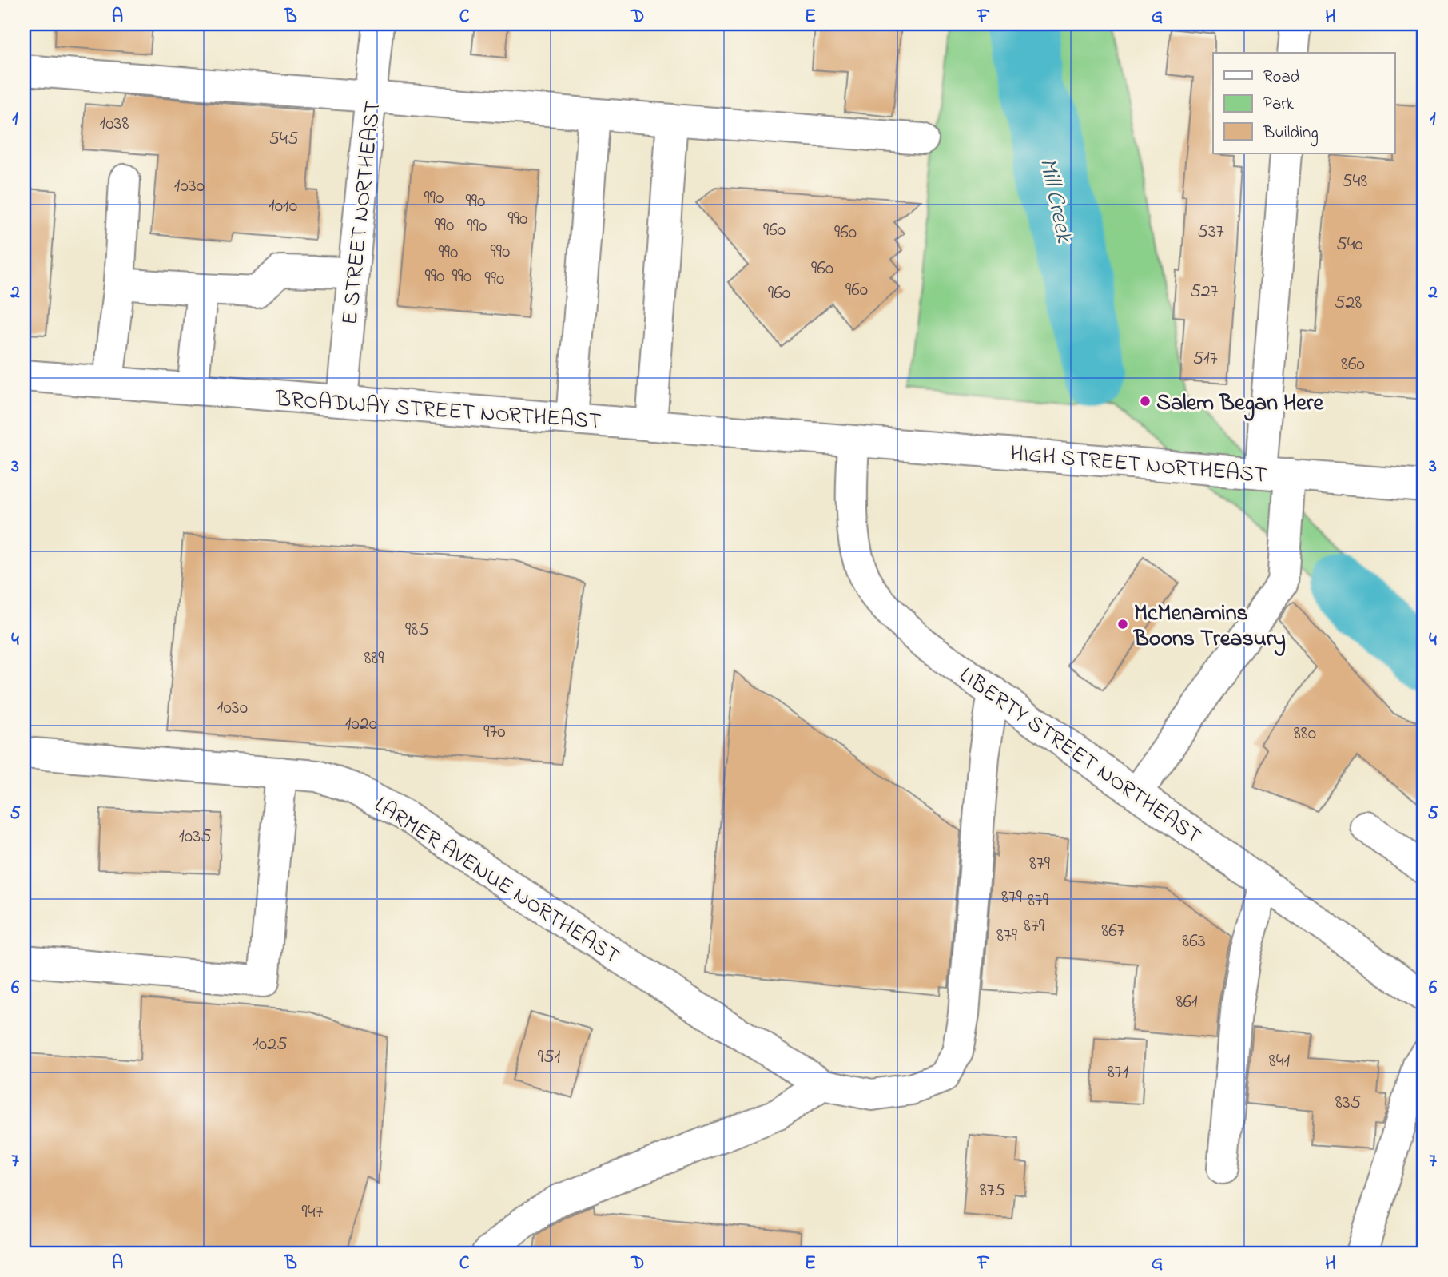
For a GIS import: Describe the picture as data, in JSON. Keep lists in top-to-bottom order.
{
  "streets": {
    "main road": [
      "E STREET NORTHEAST",
      "BROADWAY STREET NORTHEAST",
      "HIGH STREET NORTHEAST",
      "LIBERTY STREET NORTHEAST",
      "LARMER AVENUE NORTHEAST"
    ]
  },
  "crossings": [
    ["E STREET NORTHEAST", "BROADWAY STREET NORTHEAST"],
    ["BROADWAY STREET NORTHEAST", "HIGH STREET NORTHEAST"],
    ["BROADWAY STREET NORTHEAST", "LIBERTY STREET NORTHEAST"],
    ["HIGH STREET NORTHEAST", "LIBERTY STREET NORTHEAST"],
    ["LIBERTY STREET NORTHEAST", "LARMER AVENUE NORTHEAST"]
  ],
  "water": ["Mill Creek"],
  "places": ["Salem Began Here", "McMenamins Boons Treasury"],
  "house_numbers": [
    "1038",
    "545",
    "548",
    "1030",
    "990",
    "990",
    "1010",
    "990",
    "990",
    "990",
    "960",
    "537",
    "960",
    "540",
    "990",
    "990",
    "960",
    "990",
    "990",
    "990",
    "960",
    "527",
    "960",
    "528",
    "517",
    "860",
    "985",
    "889",
    "1030",
    "1020",
    "970",
    "880",
    "1035",
    "879",
    "879",
    "879",
    "879",
    "867",
    "879",
    "863",
    "861",
    "1025",
    "951",
    "841",
    "871",
    "835",
    "875",
    "947"
  ],
  "legend": ["Road", "Park", "Building"],
  "grid": {
    "columns": [
      "A",
      "B",
      "C",
      "D",
      "E",
      "F",
      "G",
      "H"
    ],
    "rows": [
      "1",
      "2",
      "3",
      "4",
      "5",
      "6",
      "7"
    ]
  }
}
